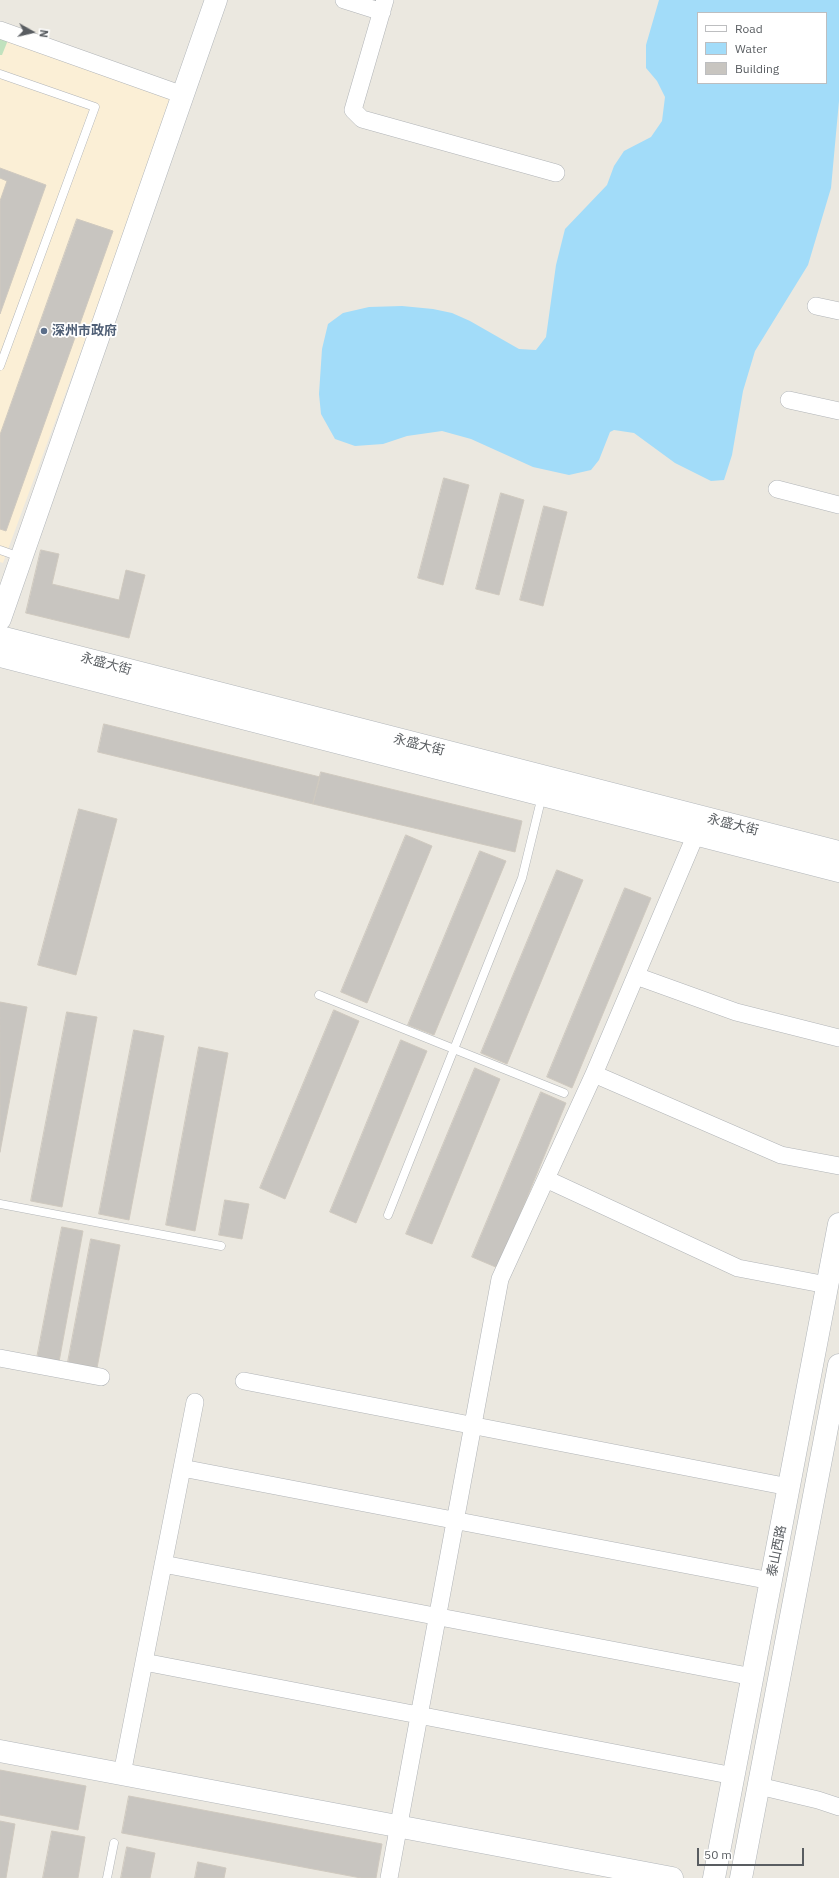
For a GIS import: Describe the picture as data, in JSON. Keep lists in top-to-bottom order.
{
  "streets": {
    "main road": ["永盛大街", "泰山西路"]
  },
  "places": ["深州市政府"],
  "legend": ["Road", "Water", "Building"],
  "scale_bar": "50 m",
  "north": "right"
}
